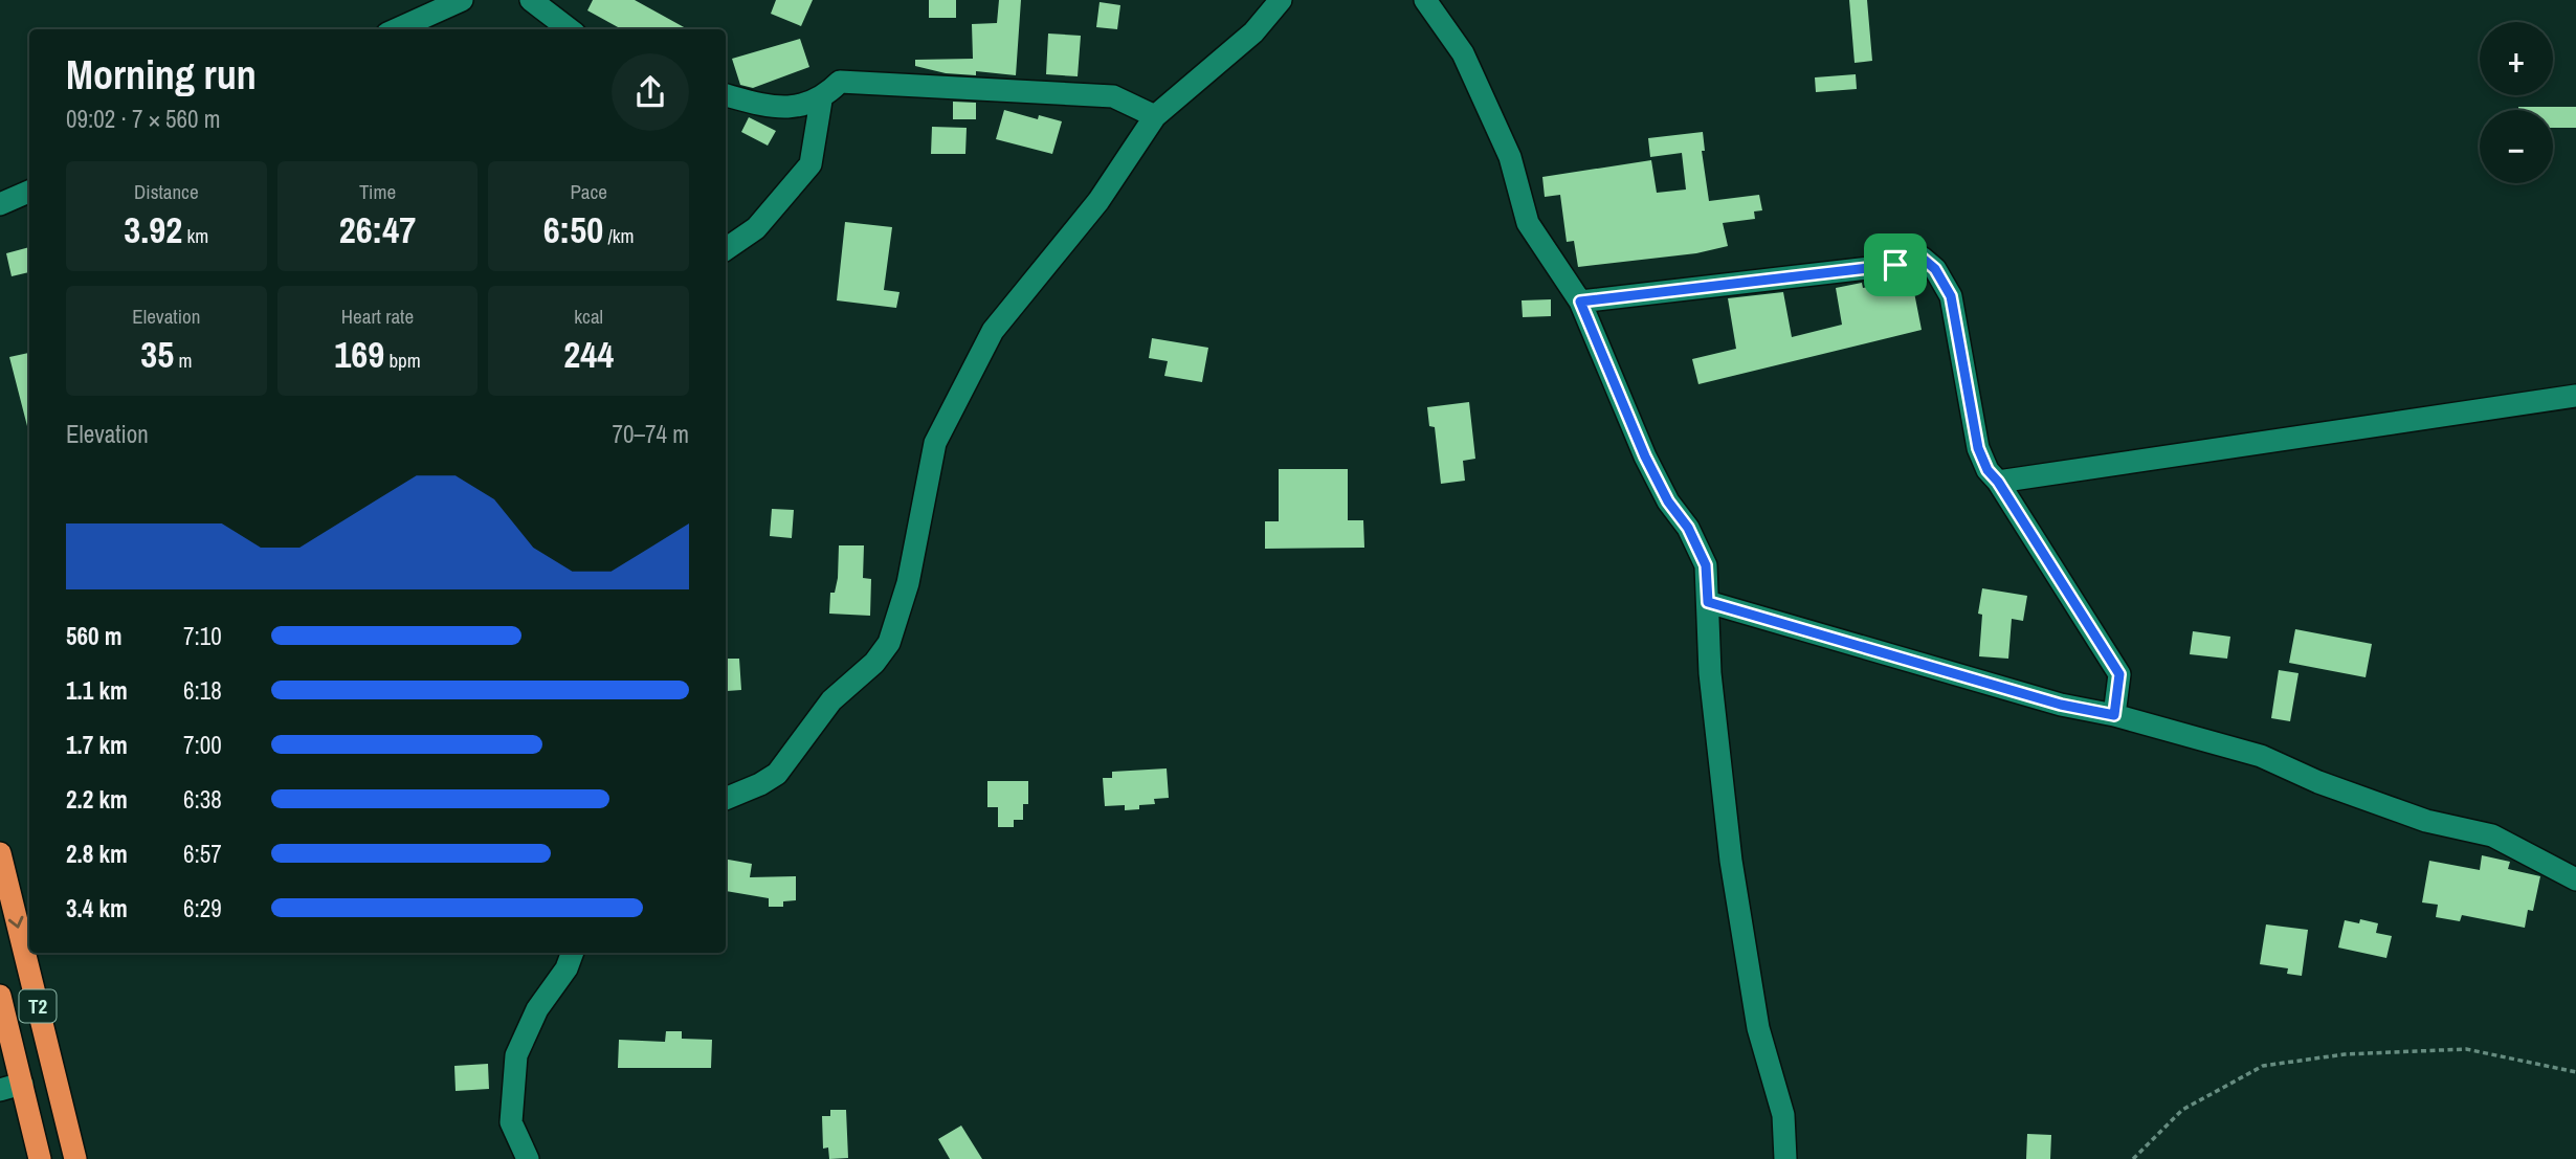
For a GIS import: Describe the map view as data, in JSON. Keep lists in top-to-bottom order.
{
  "streets": {
    "highway": ["T2"]
  },
  "page": {
    "map_buttons": ["+", "−"],
    "heading": ["Morning run", "09:02 · 7 × 560 m"],
    "stats": [
      ["Distance", "3.92 km"],
      ["Time", "26:47"],
      ["Pace", "6:50 /km"],
      ["Elevation", "35 m"],
      ["Heart rate", "169 bpm"],
      ["kcal", "244"]
    ],
    "chart": ["Elevation", "70–74 m"],
    "list": [
      {
        "name": "560 m",
        "note": "7:10"
      },
      {
        "name": "1.1 km",
        "note": "6:18"
      },
      {
        "name": "1.7 km",
        "note": "7:00"
      },
      {
        "name": "2.2 km",
        "note": "6:38"
      },
      {
        "name": "2.8 km",
        "note": "6:57"
      },
      {
        "name": "3.4 km",
        "note": "6:29"
      }
    ]
  }
}
